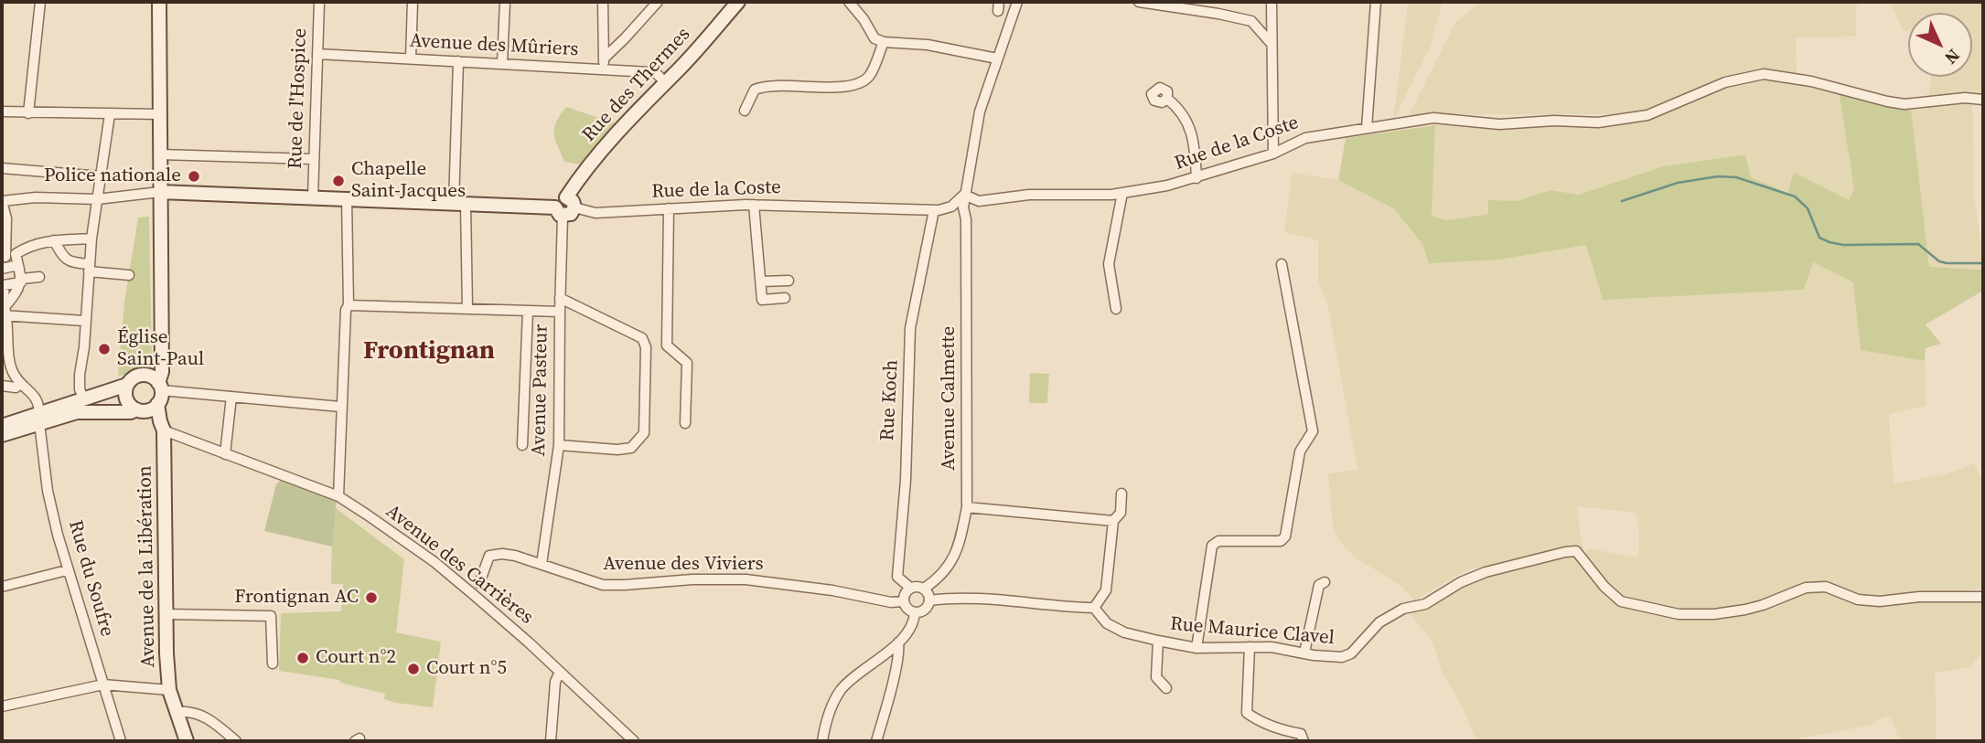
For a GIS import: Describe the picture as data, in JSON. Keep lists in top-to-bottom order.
{
  "streets": {
    "main road": ["Rue des Thermes", "Avenue de la Libération"],
    "street": [
      "Avenue des Mûriers",
      "Rue de l'Hospice",
      "Rue de la Coste",
      "Avenue Pasteur",
      "Avenue Calmette",
      "Rue Koch",
      "Avenue des Carrières",
      "Avenue des Viviers",
      "Rue du Soufre",
      "Rue Maurice Clavel"
    ]
  },
  "crossings": [
    ["Avenue des Mûriers", "Rue des Thermes"],
    ["Avenue des Mûriers", "Rue de l'Hospice"],
    ["Rue des Thermes", "Rue de la Coste"],
    ["Rue des Thermes", "Avenue Pasteur"],
    ["Rue de la Coste", "Avenue Calmette"],
    ["Rue de la Coste", "Rue Koch"],
    ["Avenue Pasteur", "Avenue des Viviers"],
    ["Avenue Calmette", "Rue Koch"],
    ["Avenue Calmette", "Avenue des Viviers"],
    ["Rue Koch", "Avenue des Viviers"],
    ["Avenue des Carrières", "Avenue de la Libération"]
  ],
  "districts": ["Frontignan"],
  "places": [
    "Police nationale",
    "Chapelle Saint-Jacques",
    "Église Saint-Paul",
    "Frontignan AC",
    "Court n°2",
    "Court n°5"
  ],
  "north": "bottom right"
}
